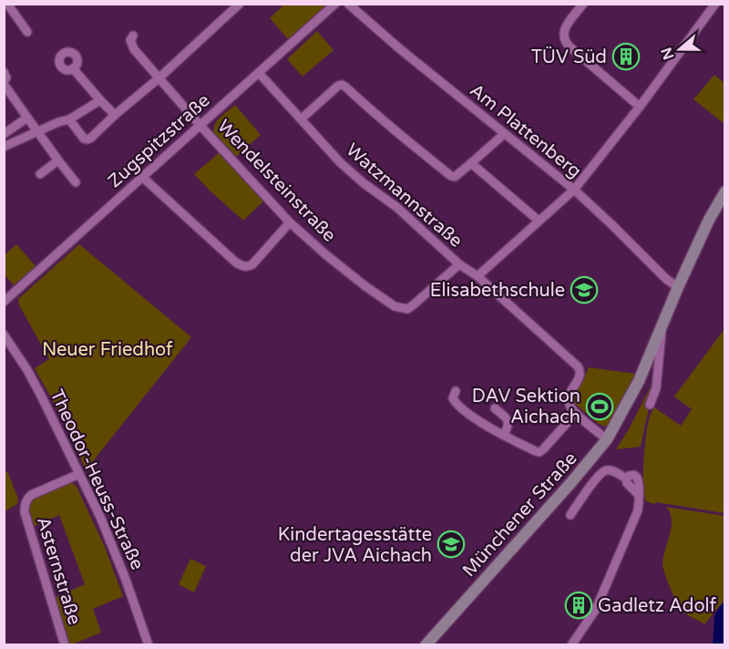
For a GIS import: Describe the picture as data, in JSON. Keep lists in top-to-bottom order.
{
  "streets": {
    "main road": ["Münchener Straße"],
    "street": [
      "Am Plattenberg",
      "Zugspitzstraße",
      "Wendelsteinstraße",
      "Watzmannstraße",
      "Theodor-Heuss-Straße",
      "Asternstraße"
    ]
  },
  "crossings": [
    ["Am Plattenberg", "Münchener Straße"],
    ["Zugspitzstraße", "Wendelsteinstraße"],
    ["Zugspitzstraße", "Watzmannstraße"],
    ["Wendelsteinstraße", "Watzmannstraße"],
    ["Watzmannstraße", "Münchener Straße"],
    ["Theodor-Heuss-Straße", "Asternstraße"]
  ],
  "parks": ["Neuer Friedhof"],
  "places": {
    "building": ["TÜV Süd", "Gadletz Adolf"],
    "school or university": ["Elisabethschule", "Kindertagesstätte der JVA Aichach"],
    "sports": ["DAV Sektion Aichach"]
  },
  "north": "left"
}
